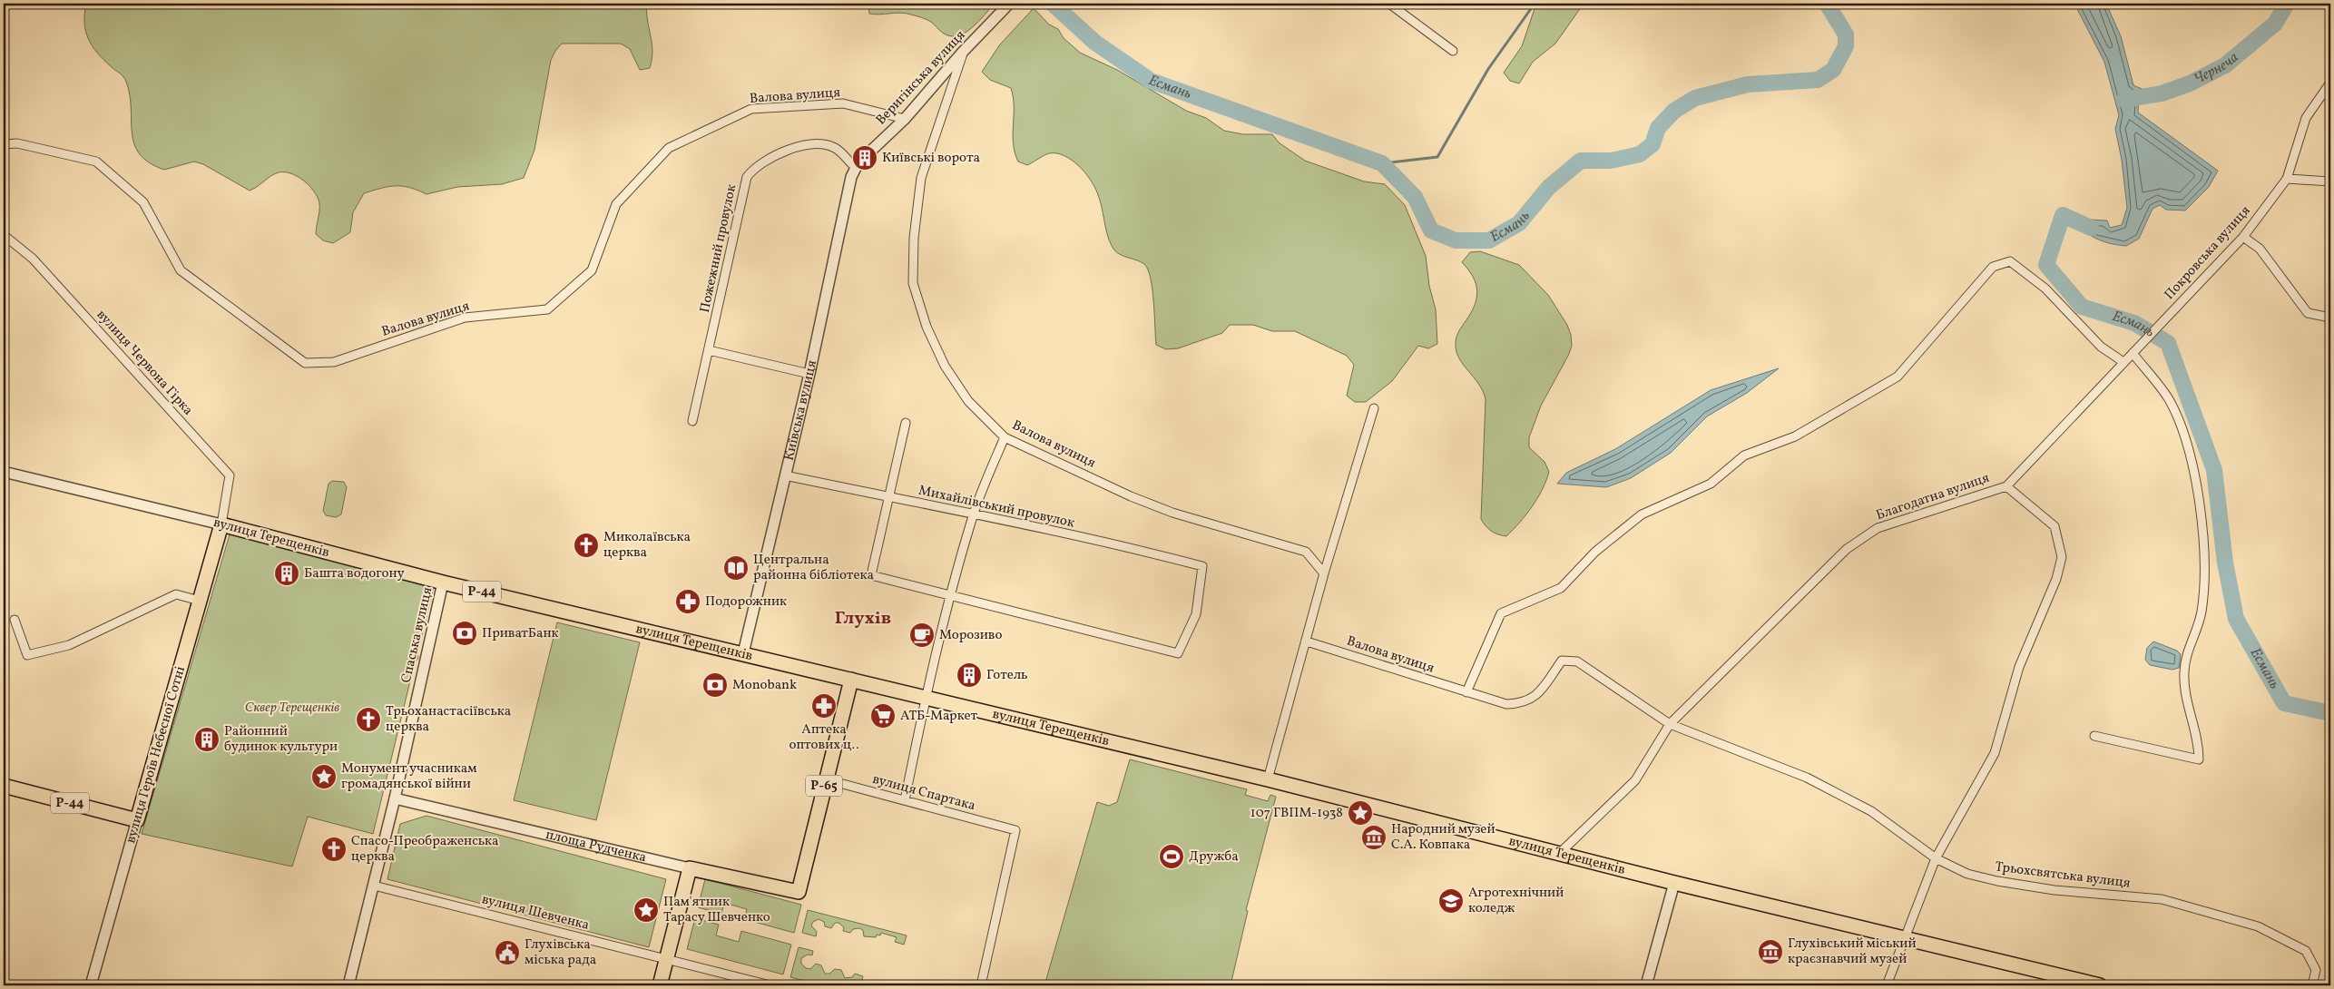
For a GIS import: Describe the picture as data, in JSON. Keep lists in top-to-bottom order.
{
  "streets": {
    "main road": [
      "вулиця Терещенків",
      "Р-44",
      "вулиця Героїв Небесної Сотні",
      "Р-65",
      "площа Рудченка"
    ],
    "street": [
      "Веригінська вулиця",
      "Валова вулиця",
      "Пожежний провулок",
      "Покровська вулиця",
      "вулиця Червона Гірка",
      "Київська вулиця",
      "Благодатна вулиця",
      "Михайлівський провулок",
      "Спаська вулиця",
      "вулиця Спартака",
      "Трьохсвятська вулиця",
      "вулиця Шевченка"
    ]
  },
  "crossings": [
    ["Веригінська вулиця", "Валова вулиця"],
    ["Пожежний провулок", "Київська вулиця"],
    ["Покровська вулиця", "Благодатна вулиця"],
    ["вулиця Червона Гірка", "вулиця Терещенків"],
    ["вулиця Червона Гірка", "вулиця Героїв Небесної Сотні"],
    ["Київська вулиця", "Михайлівський провулок"],
    ["Київська вулиця", "вулиця Терещенків"],
    ["Благодатна вулиця", "вулиця Терещенків"],
    ["Благодатна вулиця", "Трьохсвятська вулиця"],
    ["вулиця Терещенків", "Спаська вулиця"],
    ["вулиця Терещенків", "вулиця Героїв Небесної Сотні"],
    ["вулиця Терещенків", "Р-65"],
    ["Р-44", "вулиця Героїв Небесної Сотні"],
    ["Спаська вулиця", "площа Рудченка"],
    ["Спаська вулиця", "вулиця Шевченка"],
    ["Р-65", "вулиця Спартака"],
    ["Р-65", "площа Рудченка"],
    ["вулиця Спартака", "площа Рудченка"]
  ],
  "districts": ["Глухів"],
  "water": ["Чернеча", "Есмань"],
  "parks": ["Сквер Терещенків"],
  "places": {
    "building": [
      "Київські ворота",
      "Башта водогону",
      "Готель",
      "Районний будинок культури"
    ],
    "church": ["Миколаївська церква", "Трьоханастасіївська церква", "Спасо-Преображенська церква"],
    "library": ["Центральна районна бібліотека"],
    "pharmacy": ["Подорожник", "Аптека оптових ц‥"],
    "bank": ["ПриватБанк", "Monobank"],
    "cafe": ["Морозиво"],
    "supermarket": ["АТБ-Маркет"],
    "place": ["Монумент учасникам громадянської війни", "107 ГВПМ-1938", "Пам'ятник Тарасу Шевченко"],
    "museum": ["Народний музей С.А. Ковпака", "Глухівський міський краєзнавчий музей"],
    "sports": ["Дружба"],
    "school or university": ["Агротехнічний коледж"],
    "public building": ["Глухівська міська рада"]
  }
}
